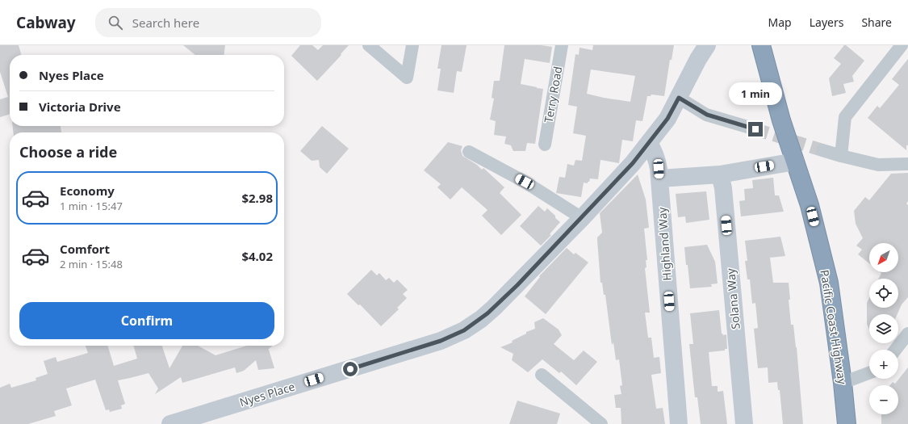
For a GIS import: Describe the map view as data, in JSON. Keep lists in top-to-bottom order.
{
  "streets": {
    "highway": ["Pacific Coast Highway"],
    "street": [
      "Terry Road",
      "Highland Way",
      "Solana Way",
      "Nyes Place"
    ]
  },
  "crossings": [
    ["Highland Way", "Nyes Place"]
  ],
  "north": "bottom left",
  "page": {
    "header": "Cabway",
    "search": "Search here",
    "nav": ["Map", "Layers", "Share"],
    "banner": ["Nyes Place", "Victoria Drive"],
    "bubble": "1 min",
    "heading": "Choose a ride",
    "list": [
      {
        "name": "Economy",
        "note": "1 min · 15:47",
        "value": "$2.98"
      },
      {
        "name": "Comfort",
        "note": "2 min · 15:48",
        "value": "$4.02"
      }
    ],
    "map_buttons": ["+", "−"],
    "buttons": "Confirm"
  }
}
